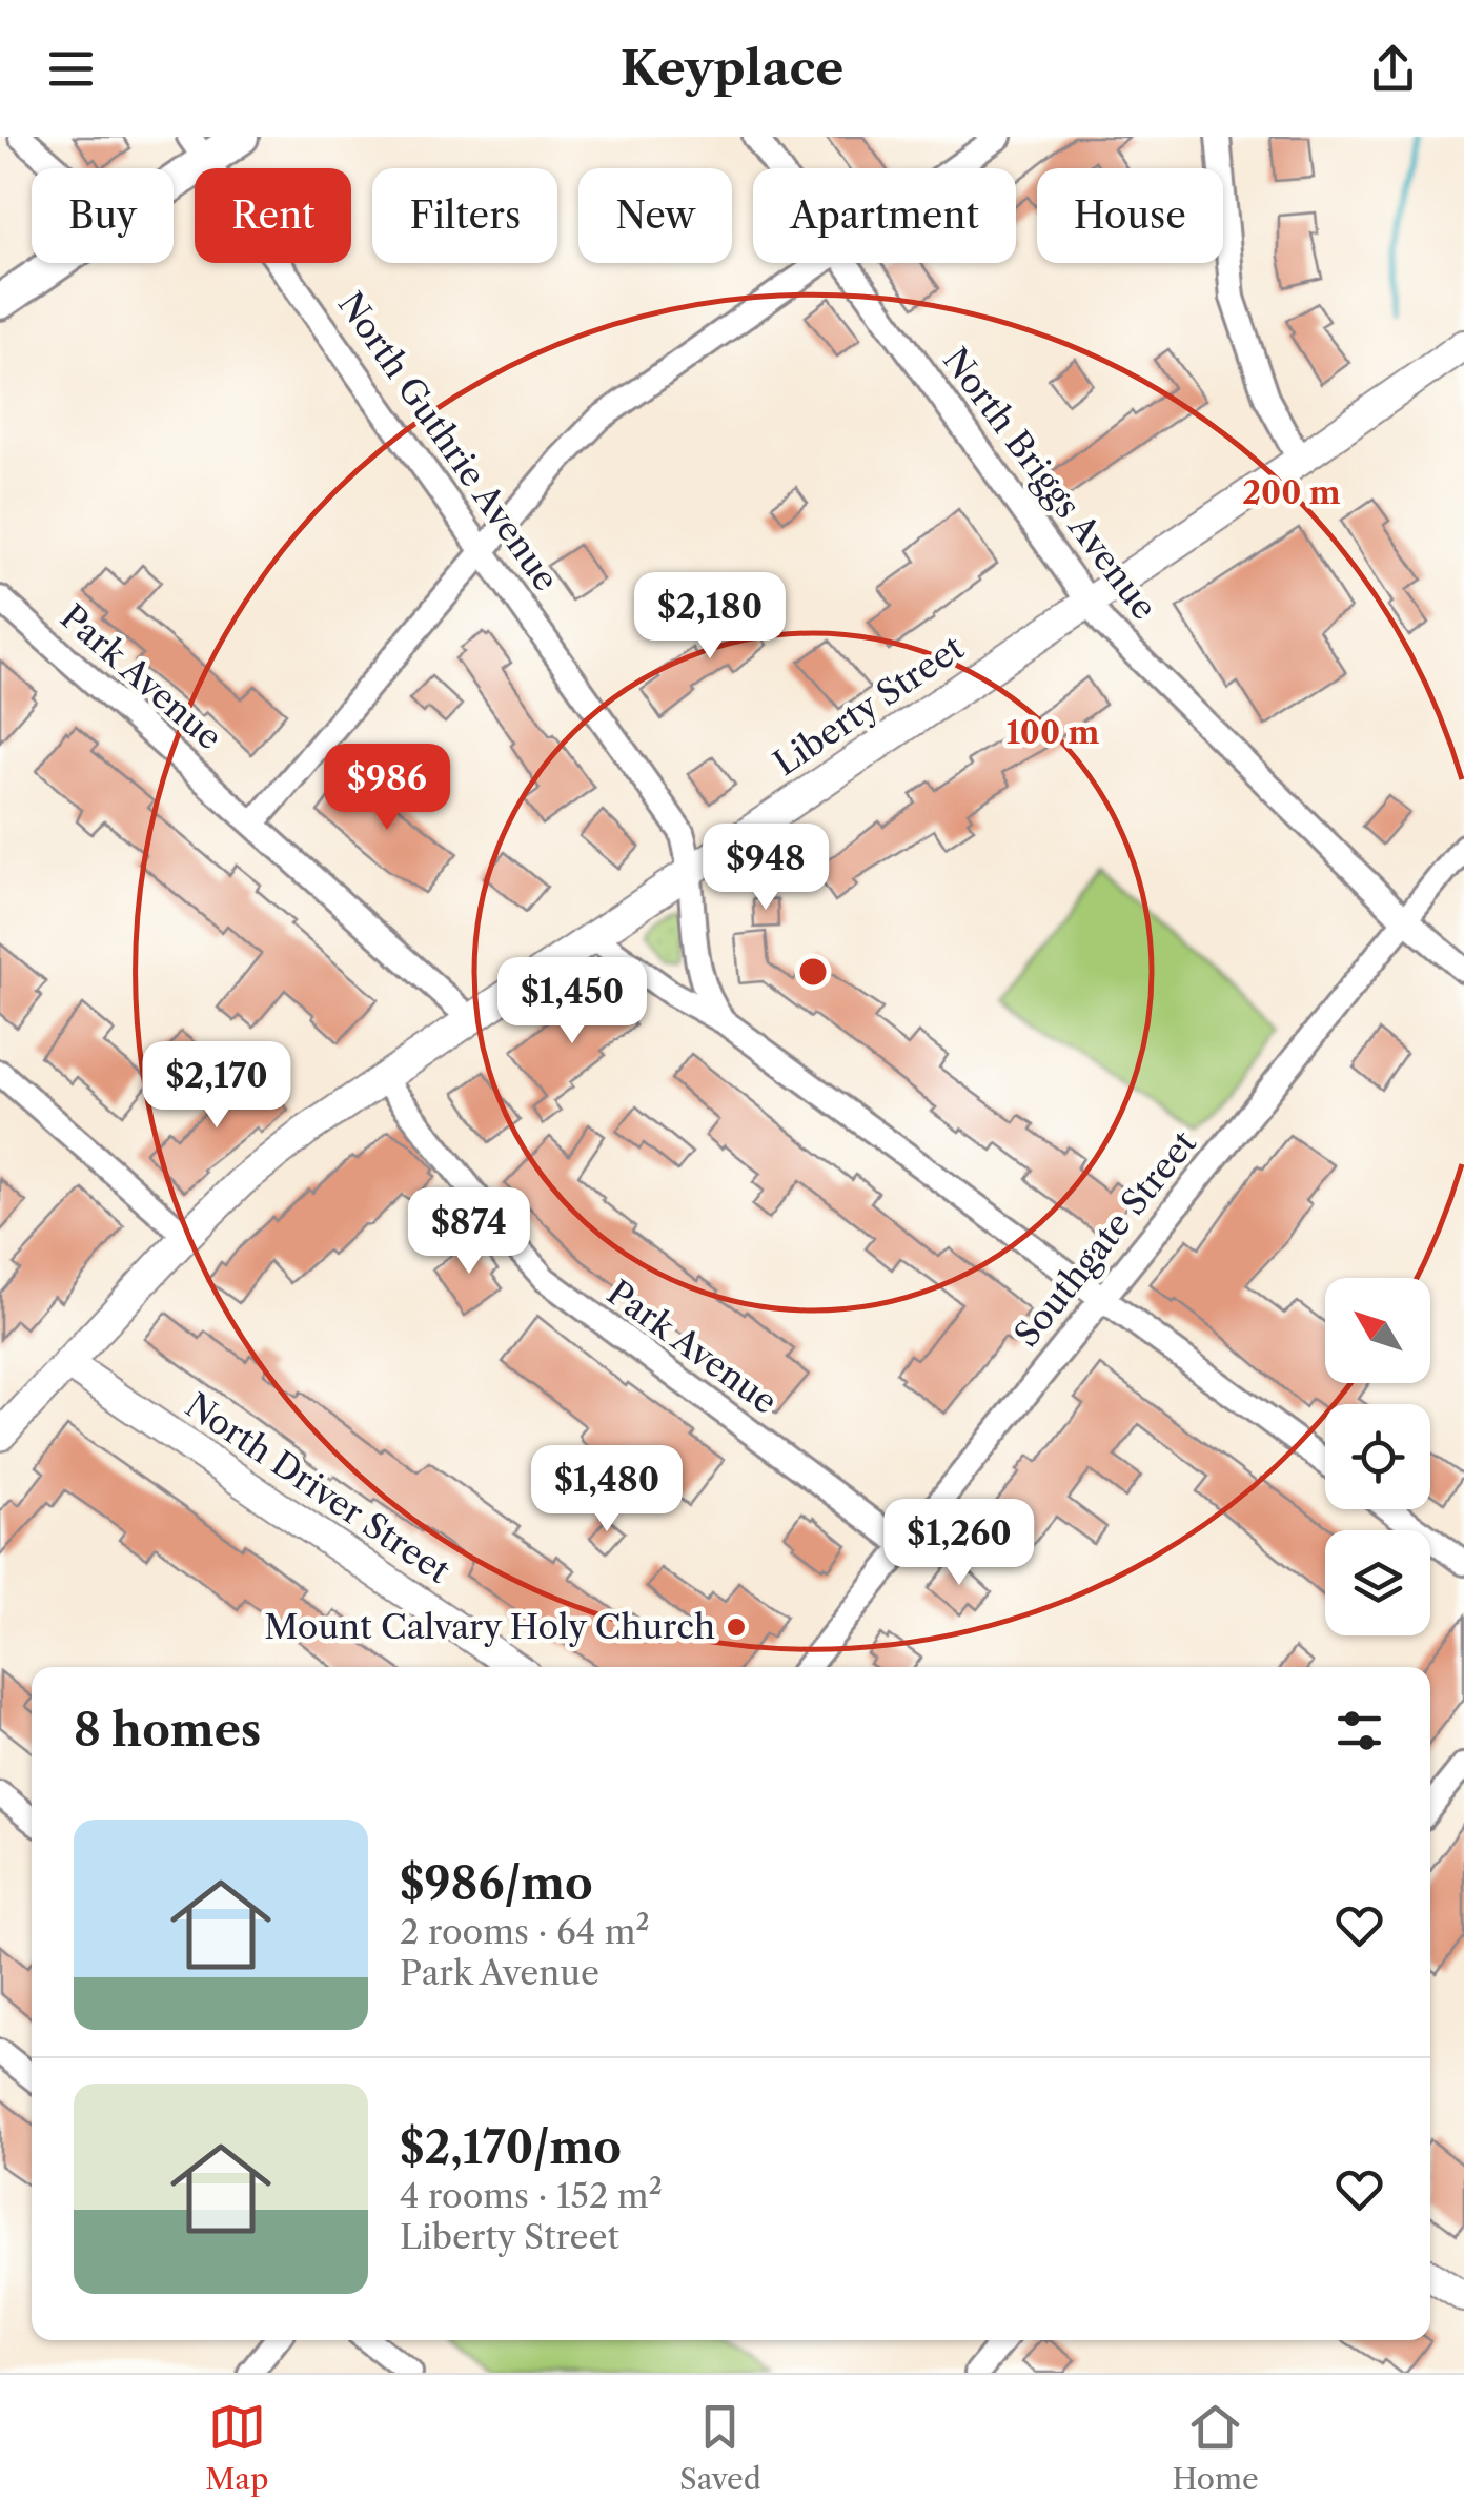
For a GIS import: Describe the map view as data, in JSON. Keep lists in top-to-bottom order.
{
  "streets": {
    "street": [
      "North Guthrie Avenue",
      "North Briggs Avenue",
      "Park Avenue",
      "Liberty Street",
      "Southgate Street",
      "North Driver Street"
    ]
  },
  "crossings": [
    ["North Guthrie Avenue", "Liberty Street"],
    ["North Guthrie Avenue", "Southgate Street"],
    ["North Briggs Avenue", "Liberty Street"],
    ["North Briggs Avenue", "Southgate Street"],
    ["Park Avenue", "Liberty Street"],
    ["Park Avenue", "Southgate Street"],
    ["Liberty Street", "North Driver Street"]
  ],
  "places": ["Mount Calvary Holy Church"],
  "north": "top left",
  "page": {
    "header": "Keyplace",
    "chip": [
      "Buy",
      "Rent",
      "Filters",
      "New",
      "Apartment",
      "House"
    ],
    "price": [
      "$2,180",
      "$986",
      "$948",
      "$1,450",
      "$2,170",
      "$874",
      "$1,480",
      "$1,260"
    ],
    "heading": "8 homes",
    "list": [
      {
        "name": "$986/mo",
        "note": "2 rooms · 64 m² · Park Avenue"
      },
      {
        "name": "$2,170/mo",
        "note": "4 rooms · 152 m² · Liberty Street"
      }
    ],
    "tabs": ["Map", "Saved", "Home"]
  },
  "rings": ["200 m", "100 m"]
}
